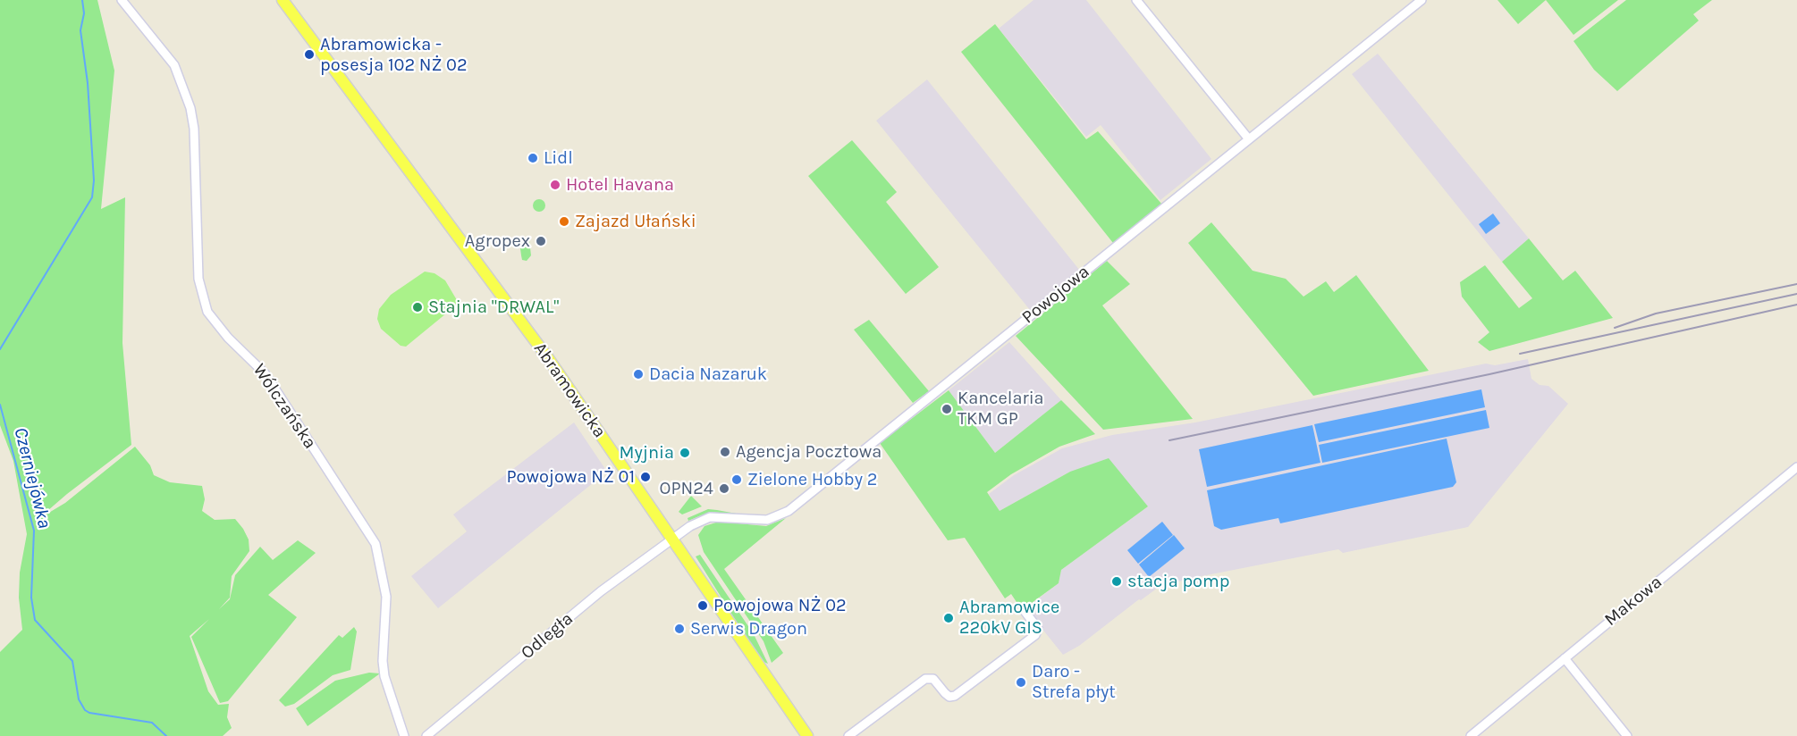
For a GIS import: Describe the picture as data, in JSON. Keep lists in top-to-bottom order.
{
  "streets": {
    "main road": ["Abramowicka"],
    "street": [
      "Powojowa",
      "Wólczańska",
      "Makowa",
      "Odległa"
    ]
  },
  "crossings": [
    ["Powojowa", "Abramowicka"],
    ["Powojowa", "Odległa"],
    ["Abramowicka", "Odległa"]
  ],
  "water": ["Czerniejówka"],
  "places": [
    "Abramowicka - posesja 102 NŻ 02",
    "Lidl",
    "Hotel Havana",
    "Zajazd Ułański",
    "Agropex",
    "Stajnia \"DRWAL\"",
    "Dacia Nazaruk",
    "Kancelaria TKM GP",
    "Agencja Pocztowa",
    "Myjnia",
    "Powojowa NŻ 01",
    "Zielone Hobby 2",
    "OPN24",
    "stacja pomp",
    "Powojowa NŻ 02",
    "Abramowice 220kV GIS",
    "Serwis Dragon",
    "Daro - Strefa płyt"
  ]
}
